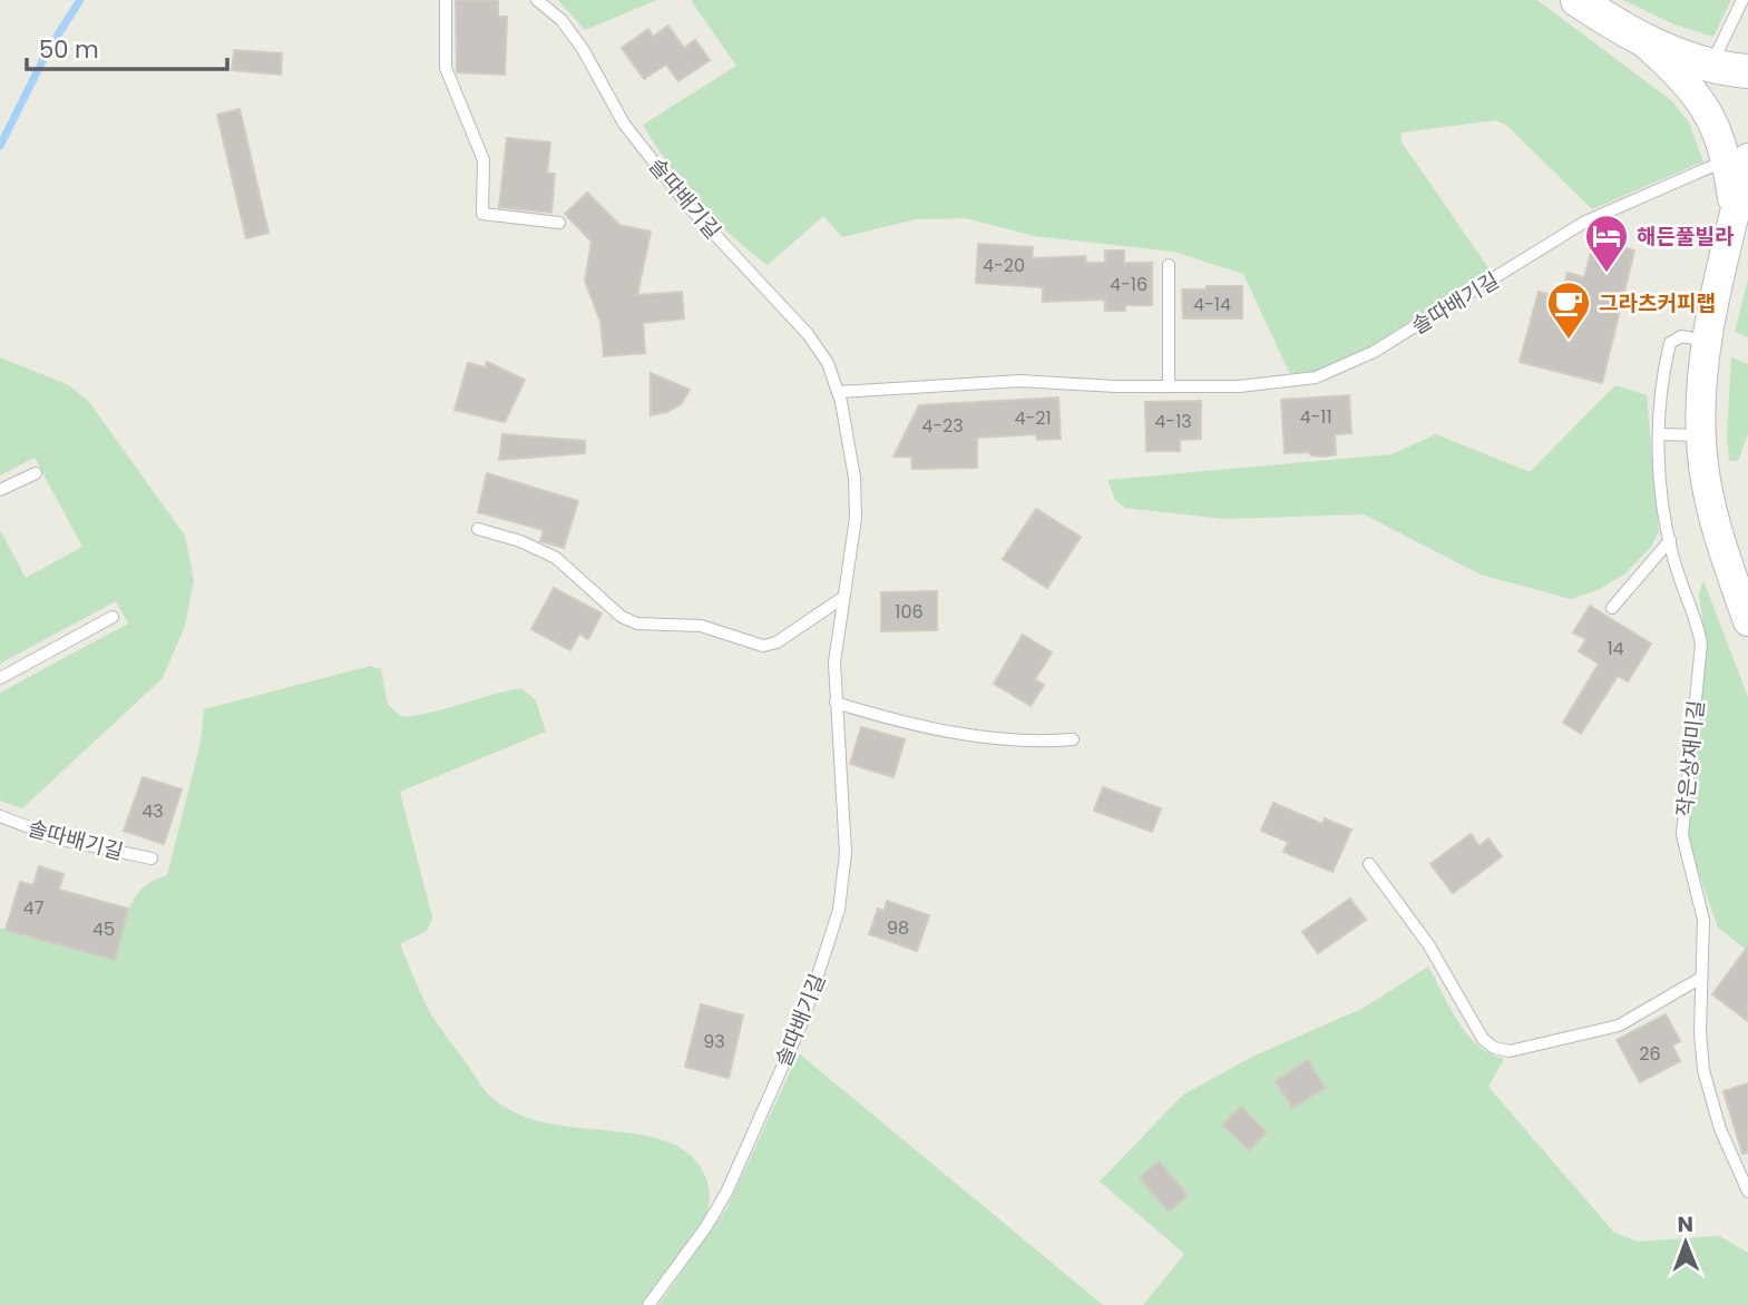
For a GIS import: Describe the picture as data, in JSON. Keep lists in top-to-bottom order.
{
  "streets": {
    "lane": ["솔따배기길", "작은상재미길"]
  },
  "places": {
    "hotel": ["해든풀빌라"],
    "cafe": ["그라츠커피랩"]
  },
  "house_numbers": [
    "4-20",
    "4-16",
    "4-14",
    "4-11",
    "4-21",
    "4-13",
    "4-23",
    "106",
    "14",
    "43",
    "47",
    "98",
    "45",
    "93",
    "26"
  ],
  "scale_bar": "50 m",
  "north": "top"
}
